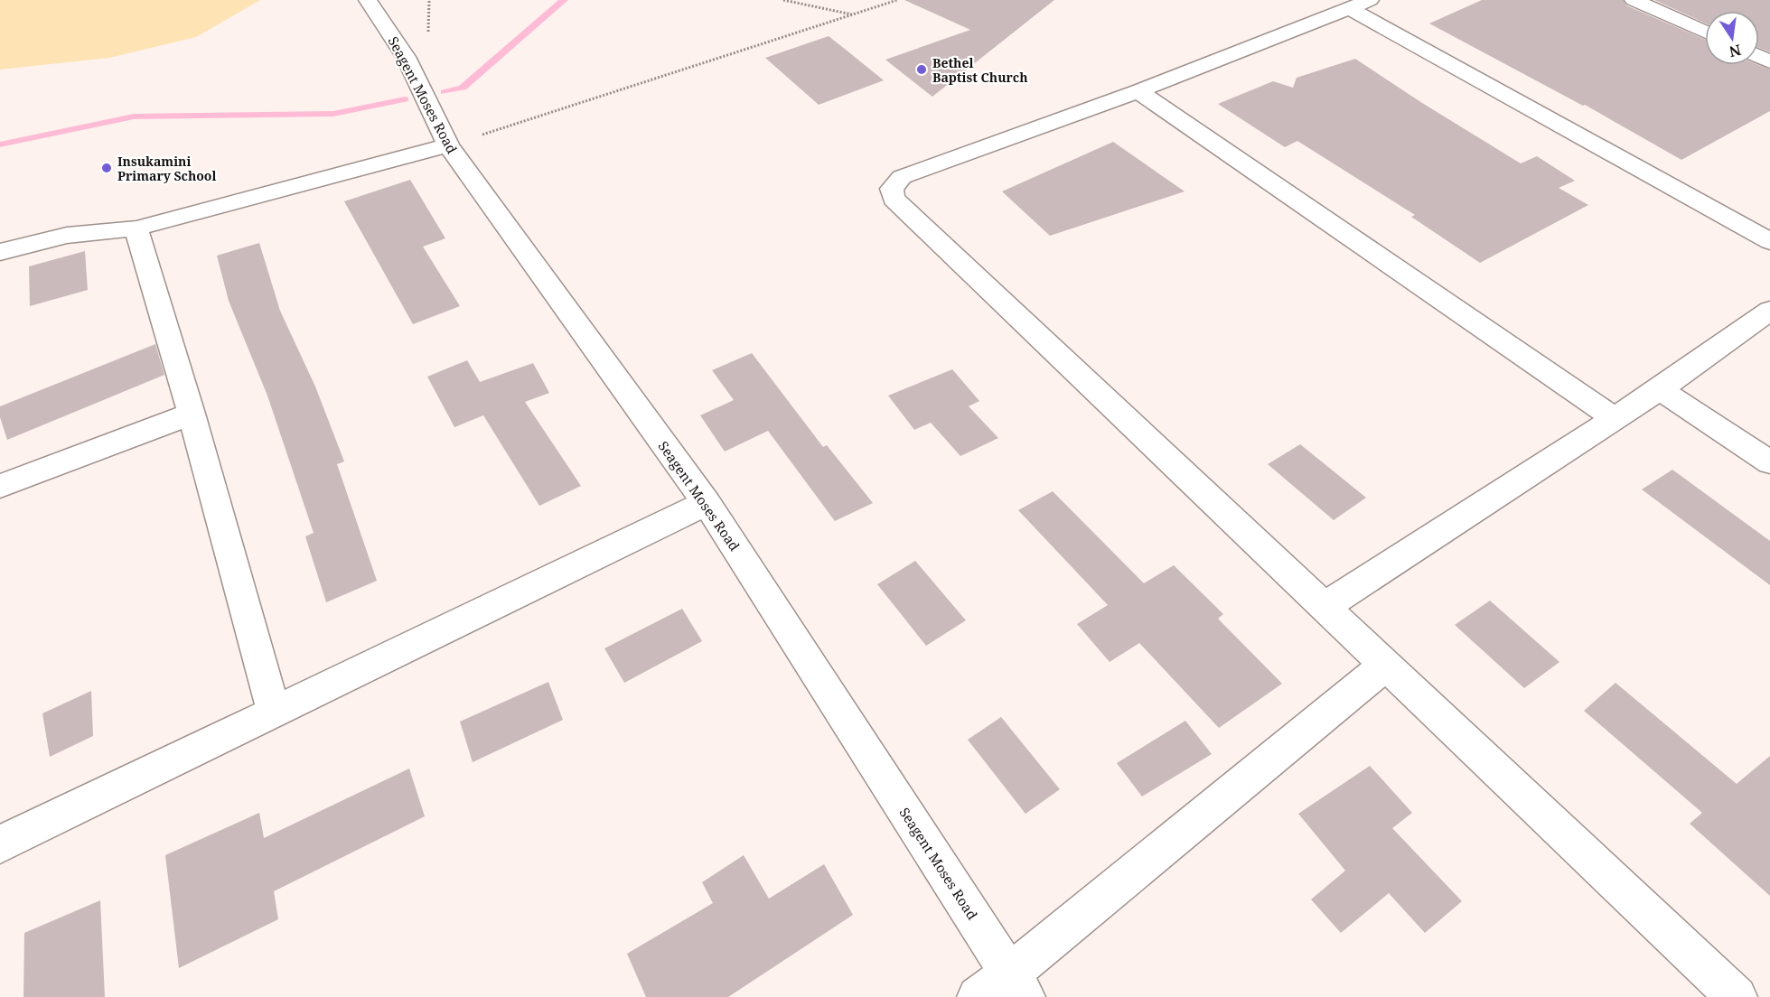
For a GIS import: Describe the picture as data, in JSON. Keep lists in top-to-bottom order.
{
  "streets": {
    "street": ["Seagent Moses Road"]
  },
  "places": ["Bethel Baptist Church", "Insukamini Primary School"],
  "north": "bottom"
}
